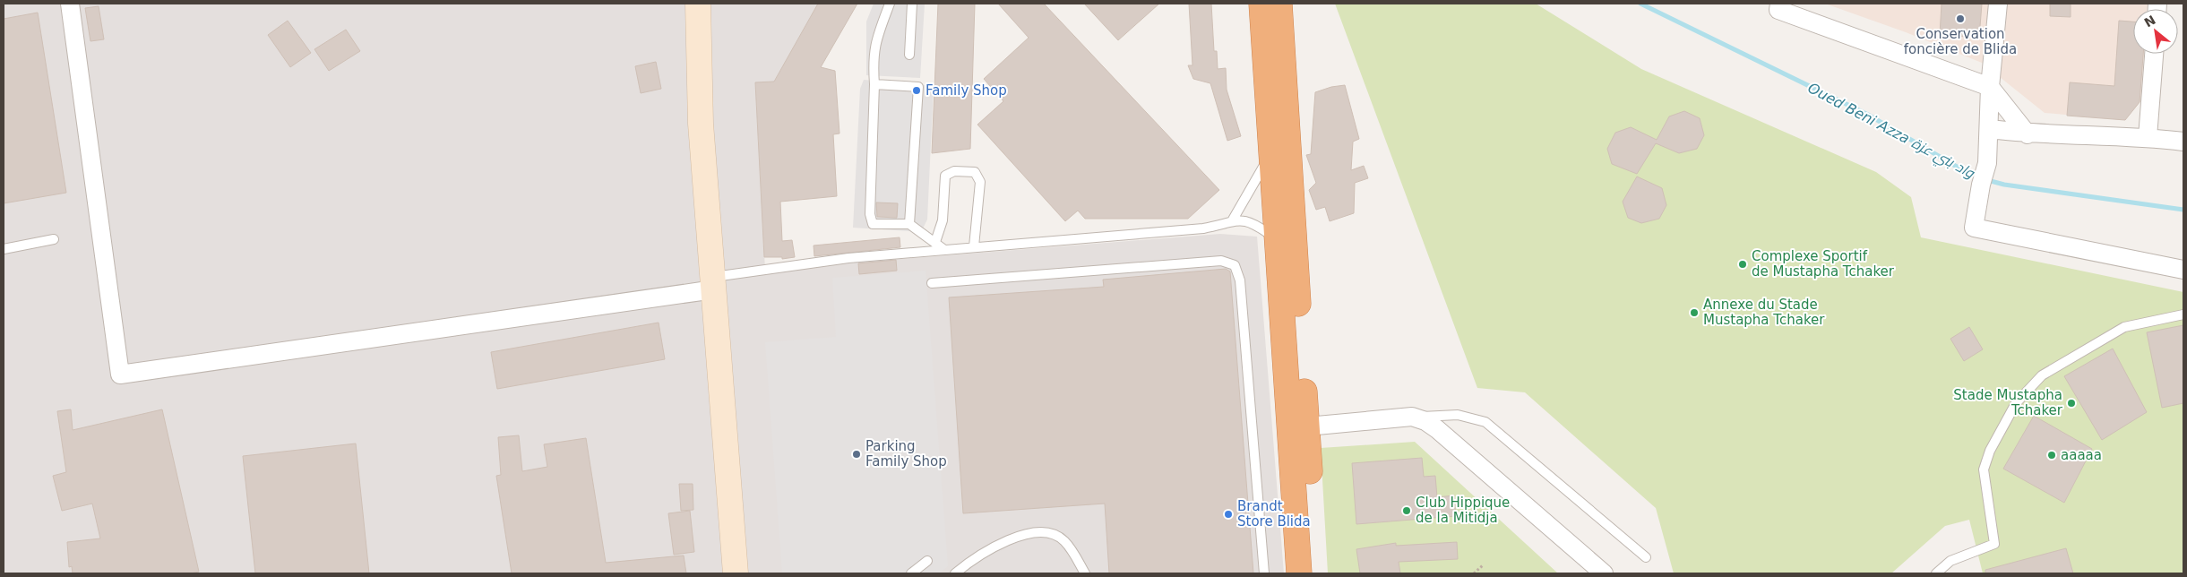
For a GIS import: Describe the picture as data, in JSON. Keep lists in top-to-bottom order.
{
  "water": ["Oued Beni Azza واد بني عزة"],
  "places": [
    "Conservation foncière de Blida",
    "Family Shop",
    "Complexe Sportif de Mustapha Tchaker",
    "Annexe du Stade Mustapha Tchaker",
    "Stade Mustapha Tchaker",
    "Parking Family Shop",
    "aaaaa",
    "Club Hippique de la Mitidja",
    "Brandt Store Blida"
  ],
  "north": "top left"
}
